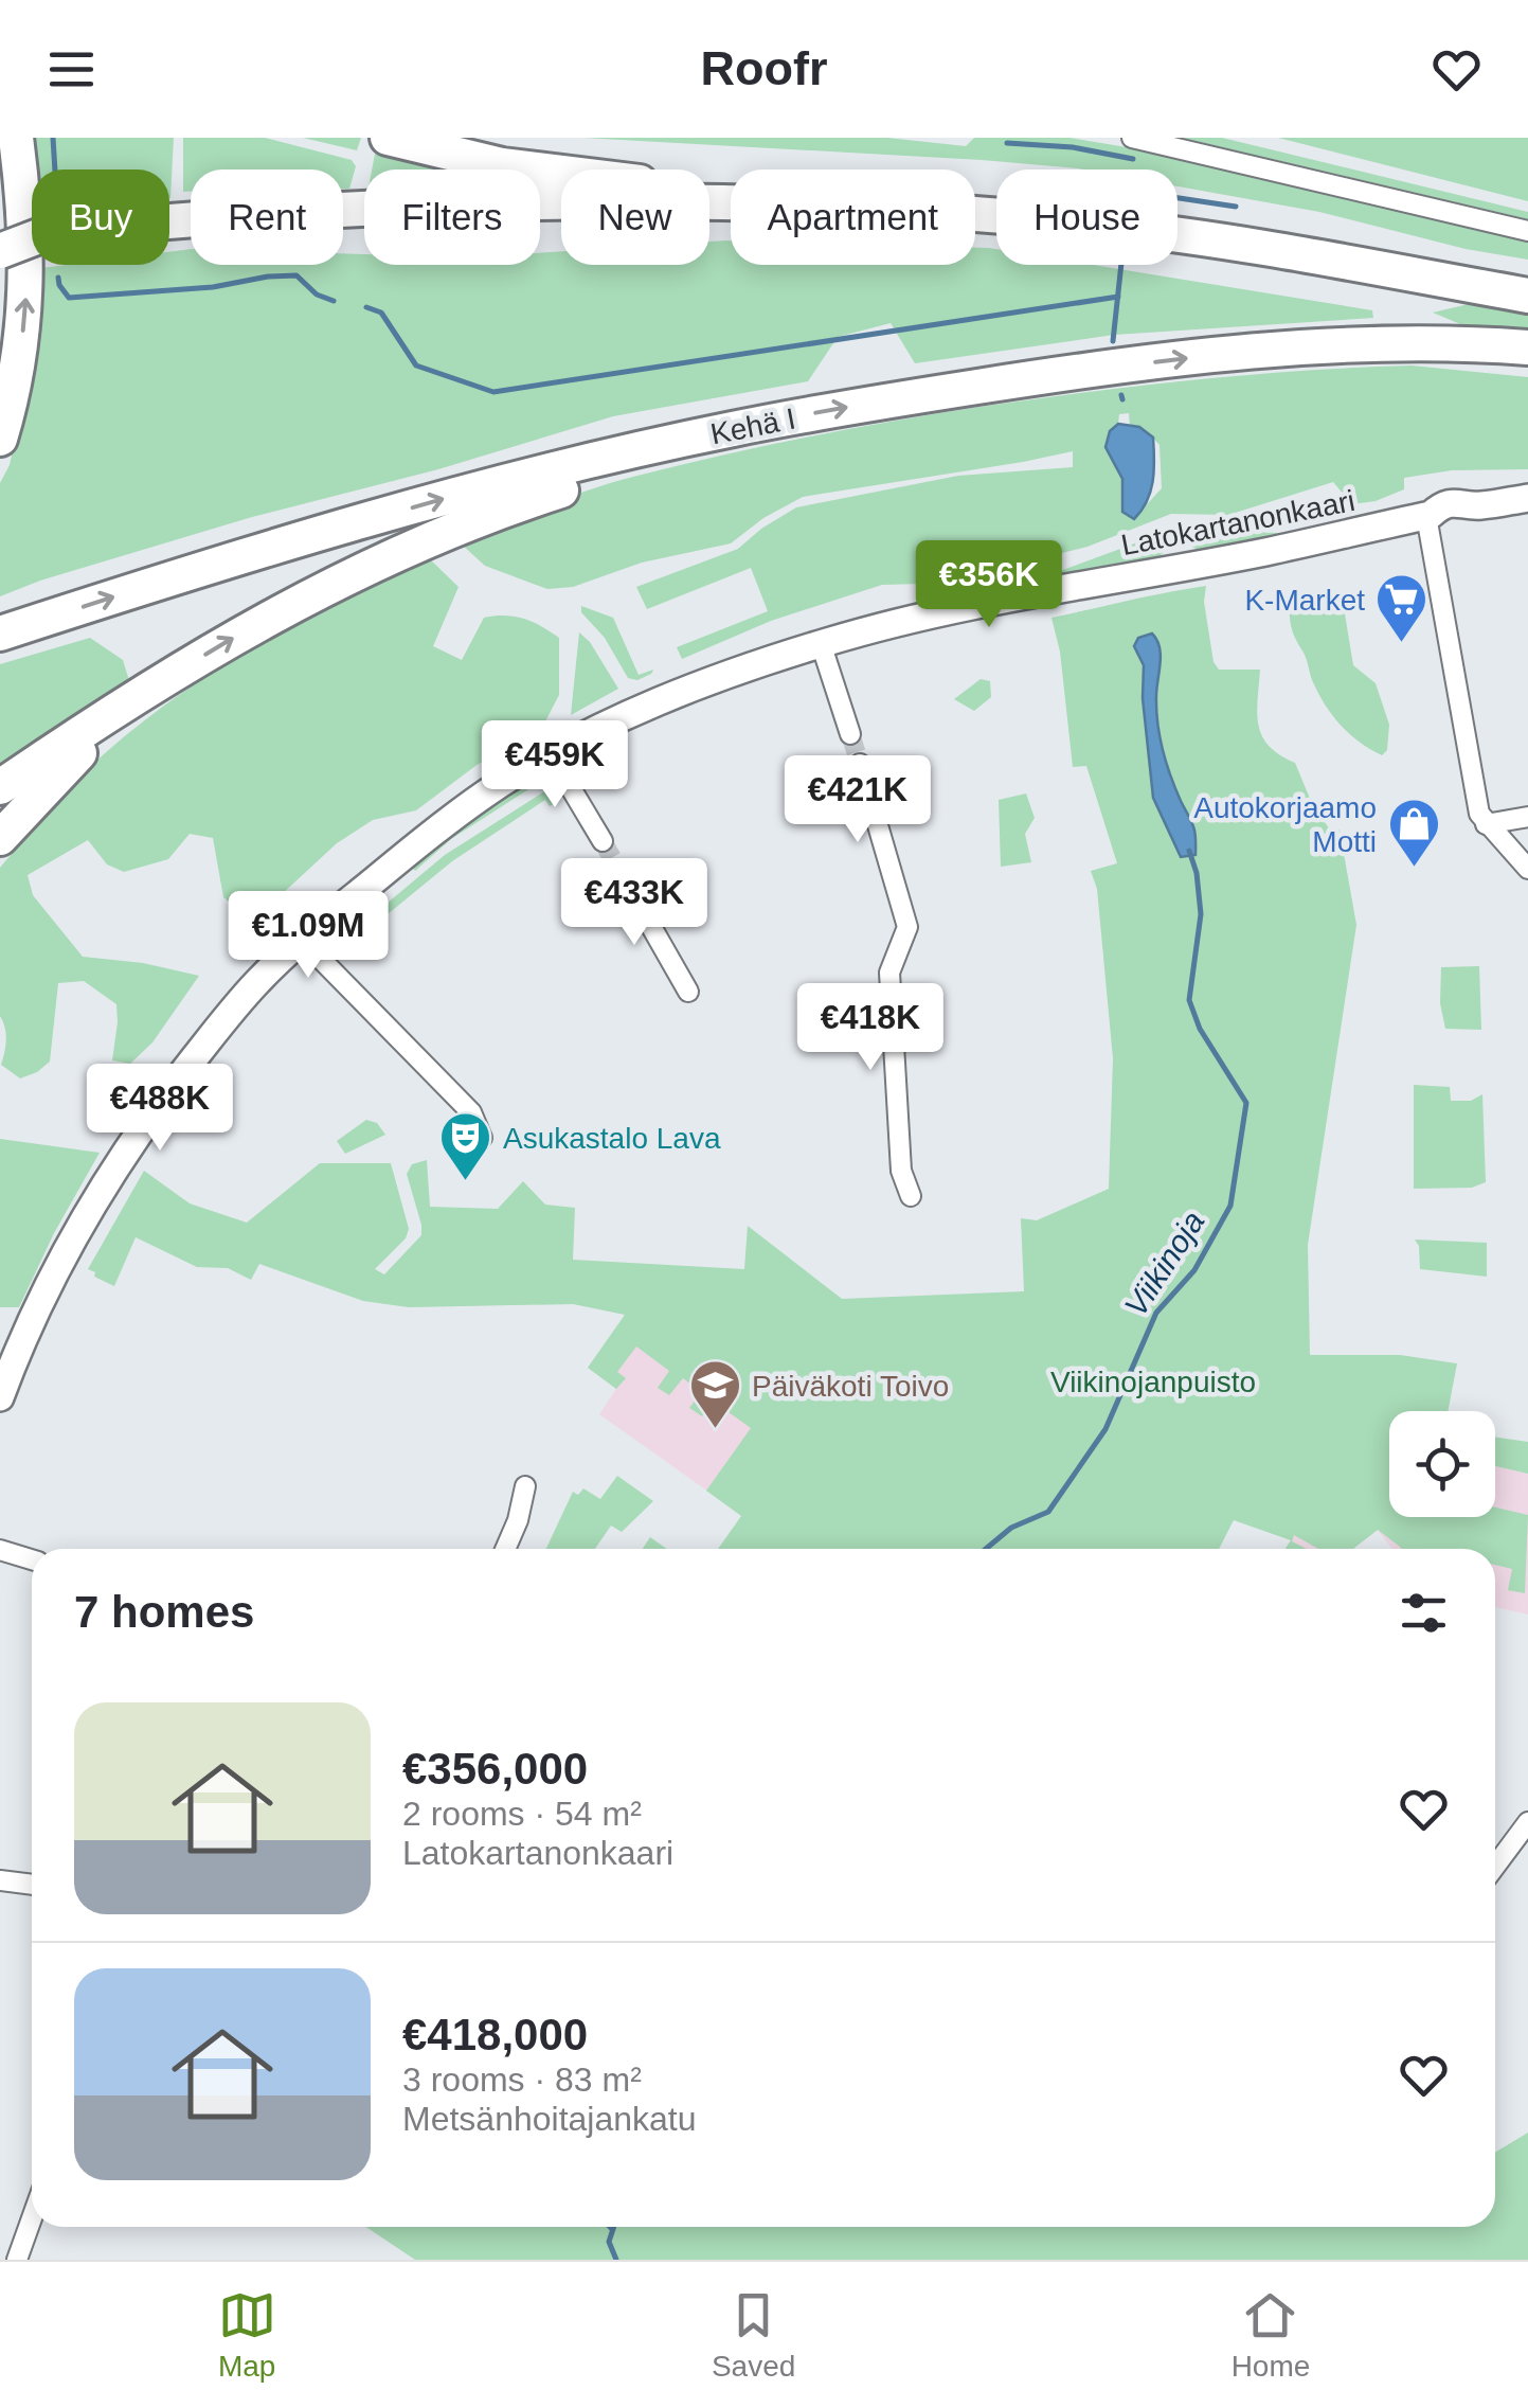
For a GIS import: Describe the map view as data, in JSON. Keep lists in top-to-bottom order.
{
  "streets": {
    "highway": ["Kehä I"],
    "street": ["Latokartanonkaari"]
  },
  "water": ["Viikinoja"],
  "parks": ["Viikinojanpuisto"],
  "places": {
    "supermarket": ["K-Market"],
    "shop": ["Autokorjaamo Motti"],
    "theatre": ["Asukastalo Lava"],
    "school or university": ["Päiväkoti Toivo"]
  },
  "page": {
    "header": "Roofr",
    "chip": [
      "Buy",
      "Rent",
      "Filters",
      "New",
      "Apartment",
      "House"
    ],
    "price": [
      "€356K",
      "€459K",
      "€421K",
      "€433K",
      "€1.09M",
      "€418K",
      "€488K"
    ],
    "heading": "7 homes",
    "list": [
      {
        "name": "€356,000",
        "note": "2 rooms · 54 m² · Latokartanonkaari"
      },
      {
        "name": "€418,000",
        "note": "3 rooms · 83 m² · Metsänhoitajankatu"
      }
    ],
    "tabs": ["Map", "Saved", "Home"]
  }
}
